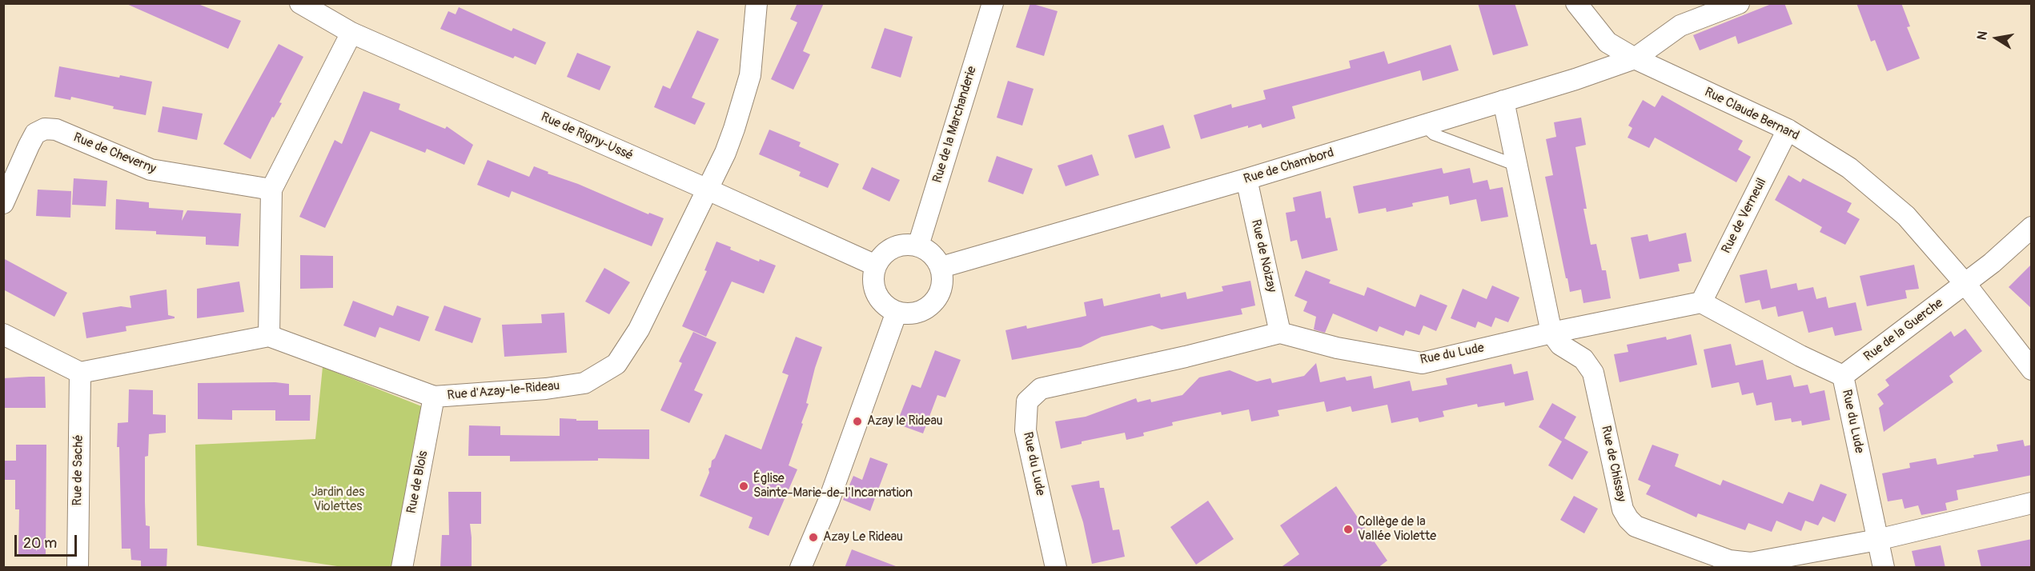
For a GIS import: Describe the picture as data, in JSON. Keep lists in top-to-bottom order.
{
  "streets": {
    "street": [
      "Rue Claude Bernard",
      "Rue de la Marchanderie",
      "Rue de Rigny-Ussé",
      "Rue de Cheverny",
      "Rue de Chambord",
      "Rue de Verneuil",
      "Rue de Noizay",
      "Rue de la Guerche",
      "Rue du Lude",
      "Rue d'Azay-le-Rideau",
      "Rue de Chissay",
      "Rue de Saché",
      "Rue de Blois"
    ]
  },
  "crossings": [
    ["Rue Claude Bernard", "Rue de Chambord"],
    ["Rue Claude Bernard", "Rue de Verneuil"],
    ["Rue Claude Bernard", "Rue de la Guerche"],
    ["Rue de la Marchanderie", "Rue de Rigny-Ussé"],
    ["Rue de la Marchanderie", "Rue de Chambord"],
    ["Rue de Rigny-Ussé", "Rue de Chambord"],
    ["Rue de Rigny-Ussé", "Rue d'Azay-le-Rideau"],
    ["Rue de Chambord", "Rue de Noizay"],
    ["Rue de Verneuil", "Rue du Lude"],
    ["Rue de Noizay", "Rue du Lude"],
    ["Rue de la Guerche", "Rue du Lude"],
    ["Rue du Lude", "Rue de Chissay"],
    ["Rue d'Azay-le-Rideau", "Rue de Blois"]
  ],
  "parks": ["Jardin des Violettes"],
  "places": [
    "Azay le Rideau",
    "Église Sainte-Marie-de-l'Incarnation",
    "Collège de la Vallée Violette",
    "Azay Le Rideau"
  ],
  "scale_bar": "20 m",
  "north": "left"
}
